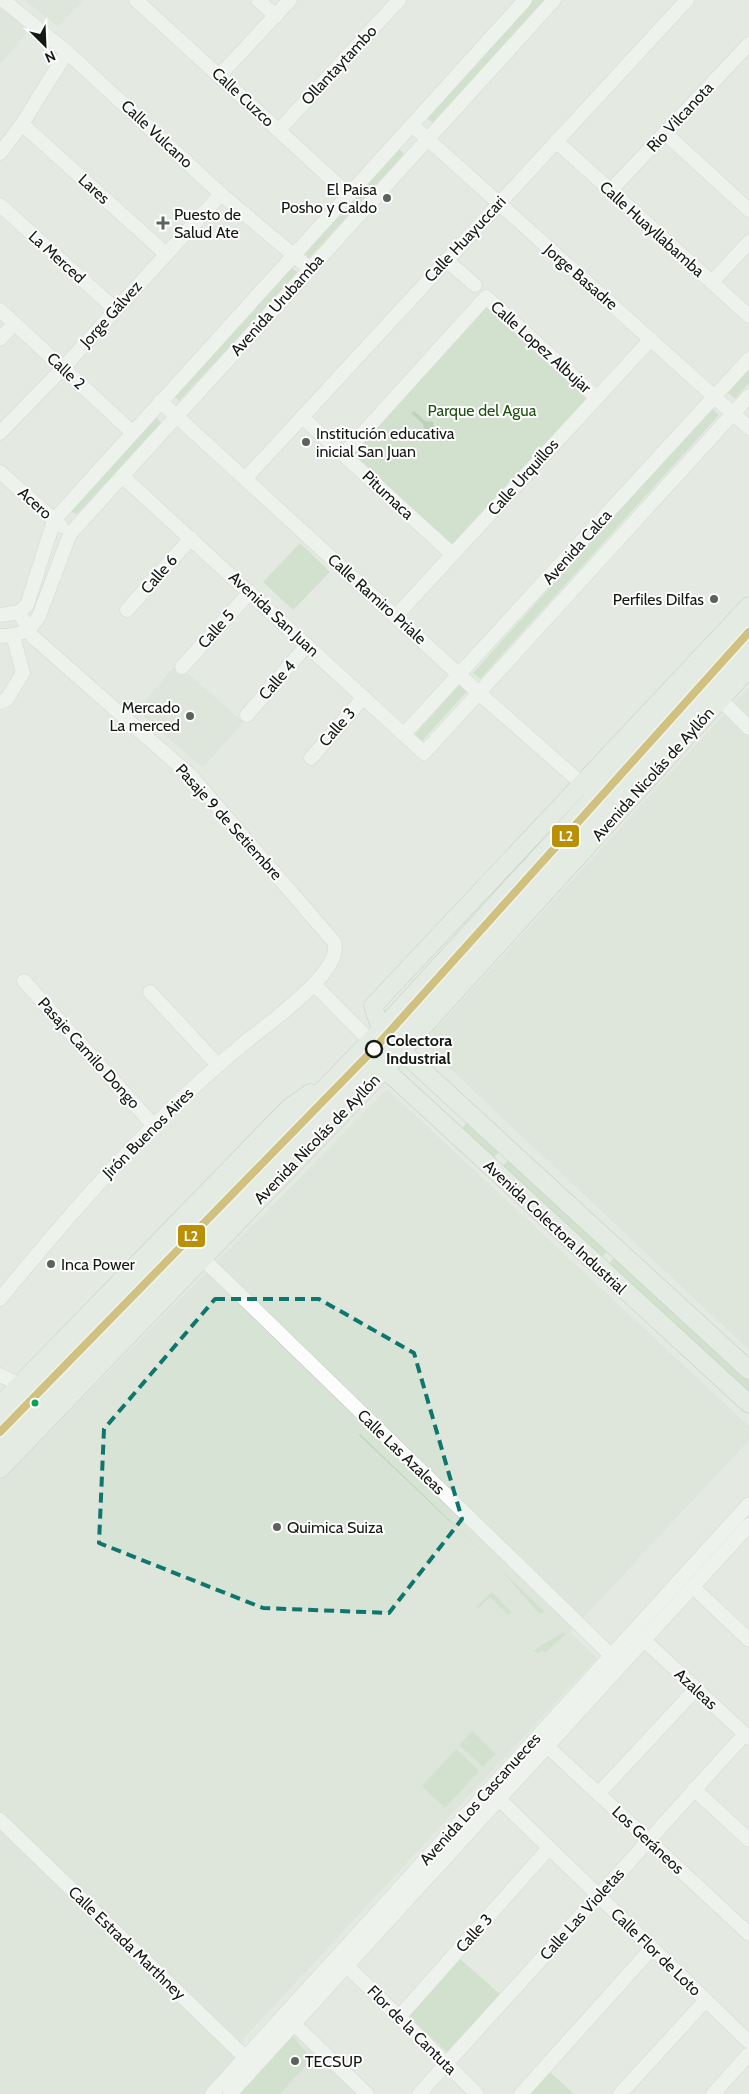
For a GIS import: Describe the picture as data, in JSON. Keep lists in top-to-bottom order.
{
  "streets": {
    "main road": ["Avenida Nicolás de Ayllón", "Avenida Colectora Industrial"],
    "street": [
      "Ollantaytambo",
      "Calle Cuzco",
      "Rio Vilcanota",
      "Calle Vulcano",
      "Lares",
      "Calle Huayllabamba",
      "Calle Huayuccari",
      "La Merced",
      "Jorge Basadre",
      "Avenida Urubamba",
      "Jorge Gálvez",
      "Calle Lopez Albujar",
      "Calle 2",
      "Calle Urquillos",
      "Pitumaca",
      "Acero",
      "Avenida Calca",
      "Calle 6",
      "Calle Ramiro Priale",
      "Avenida San Juan",
      "Calle 5",
      "Calle 4",
      "Calle 3",
      "Pasaje 9 de Setiembre",
      "Pasaje Camilo Dongo",
      "Jirón Buenos Aires",
      "Calle Las Azaleas",
      "Azaleas",
      "Avenida Los Cascanueces",
      "Los Geráneos",
      "Calle Las Violetas",
      "Calle Estrada Marthney",
      "Calle Flor de Loto",
      "Flor de la Cantuta"
    ]
  },
  "crossings": [
    ["Ollantaytambo", "Calle Cuzco"],
    ["Calle Cuzco", "Avenida Urubamba"],
    ["Rio Vilcanota", "Calle Huayllabamba"],
    ["Calle Vulcano", "Avenida Urubamba"],
    ["Calle Vulcano", "Jorge Gálvez"],
    ["Lares", "Jorge Gálvez"],
    ["Calle Huayllabamba", "Calle Huayuccari"],
    ["Calle Huayuccari", "Jorge Basadre"],
    ["Calle Huayuccari", "Pitumaca"],
    ["Calle Huayuccari", "Calle Ramiro Priale"],
    ["La Merced", "Jorge Gálvez"],
    ["Jorge Basadre", "Avenida Urubamba"],
    ["Jorge Basadre", "Calle Urquillos"],
    ["Jorge Basadre", "Avenida Calca"],
    ["Avenida Urubamba", "Calle 2"],
    ["Avenida Urubamba", "Acero"],
    ["Avenida Urubamba", "Calle Ramiro Priale"],
    ["Avenida Urubamba", "Avenida San Juan"],
    ["Avenida Urubamba", "Pasaje 9 de Setiembre"],
    ["Jorge Gálvez", "Calle 2"],
    ["Calle Lopez Albujar", "Calle Urquillos"],
    ["Calle Lopez Albujar", "Pitumaca"],
    ["Calle Urquillos", "Pitumaca"],
    ["Calle Urquillos", "Calle Ramiro Priale"],
    ["Avenida Calca", "Calle Ramiro Priale"],
    ["Avenida Calca", "Avenida San Juan"],
    ["Calle 6", "Avenida San Juan"],
    ["Calle Ramiro Priale", "Avenida Nicolás de Ayllón"],
    ["Avenida San Juan", "Calle 5"],
    ["Avenida San Juan", "Calle 4"],
    ["Avenida San Juan", "Calle 3"],
    ["Calle 3", "Calle Flor de Loto"],
    ["Calle 3", "Flor de la Cantuta"],
    ["Avenida Nicolás de Ayllón", "Avenida Colectora Industrial"],
    ["Avenida Nicolás de Ayllón", "Calle Las Azaleas"],
    ["Pasaje 9 de Setiembre", "Jirón Buenos Aires"],
    ["Pasaje Camilo Dongo", "Jirón Buenos Aires"],
    ["Calle Las Azaleas", "Avenida Los Cascanueces"],
    ["Azaleas", "Avenida Los Cascanueces"],
    ["Azaleas", "Calle Las Violetas"],
    ["Avenida Los Cascanueces", "Los Geráneos"],
    ["Avenida Los Cascanueces", "Calle Estrada Marthney"],
    ["Avenida Los Cascanueces", "Calle Flor de Loto"],
    ["Avenida Los Cascanueces", "Flor de la Cantuta"],
    ["Los Geráneos", "Calle Las Violetas"],
    ["Calle Las Violetas", "Calle Flor de Loto"],
    ["Calle Las Violetas", "Flor de la Cantuta"]
  ],
  "parks": ["Parque del Agua"],
  "places": {
    "other": [
      "El Paisa Posho y Caldo",
      "Institución educativa inicial San Juan",
      "Perfiles Dilfas",
      "Mercado La merced",
      "Colectora Industrial",
      "Inca Power",
      "Quimica Suiza",
      "TECSUP"
    ],
    "health": ["Puesto de Salud Ate"]
  },
  "lines": ["transit line L2"],
  "north": "bottom right"
}
